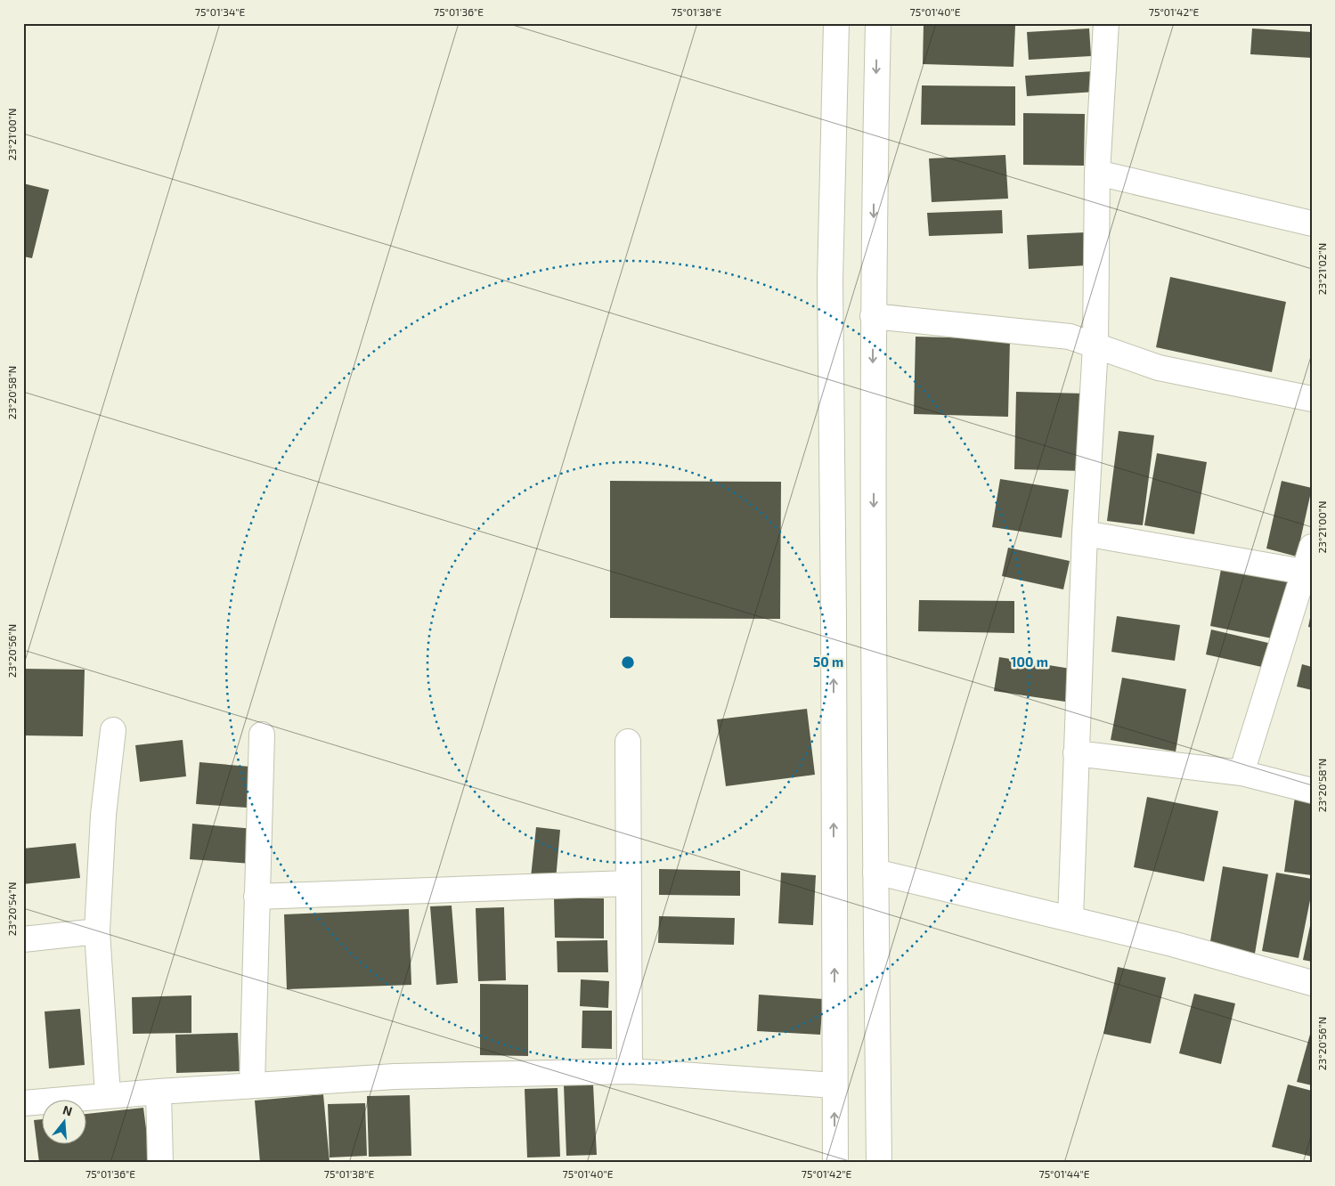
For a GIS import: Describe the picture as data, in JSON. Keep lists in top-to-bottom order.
{
  "north": "top",
  "coordinates": [
    "75°01'34\"E",
    "75°01'36\"E",
    "75°01'38\"E",
    "75°01'40\"E",
    "75°01'42\"E",
    "23°21'00\"N",
    "23°21'02\"N",
    "23°20'58\"N",
    "23°20'56\"N",
    "23°20'54\"N",
    "75°01'44\"E"
  ],
  "rings": ["50 m", "100 m"]
}
